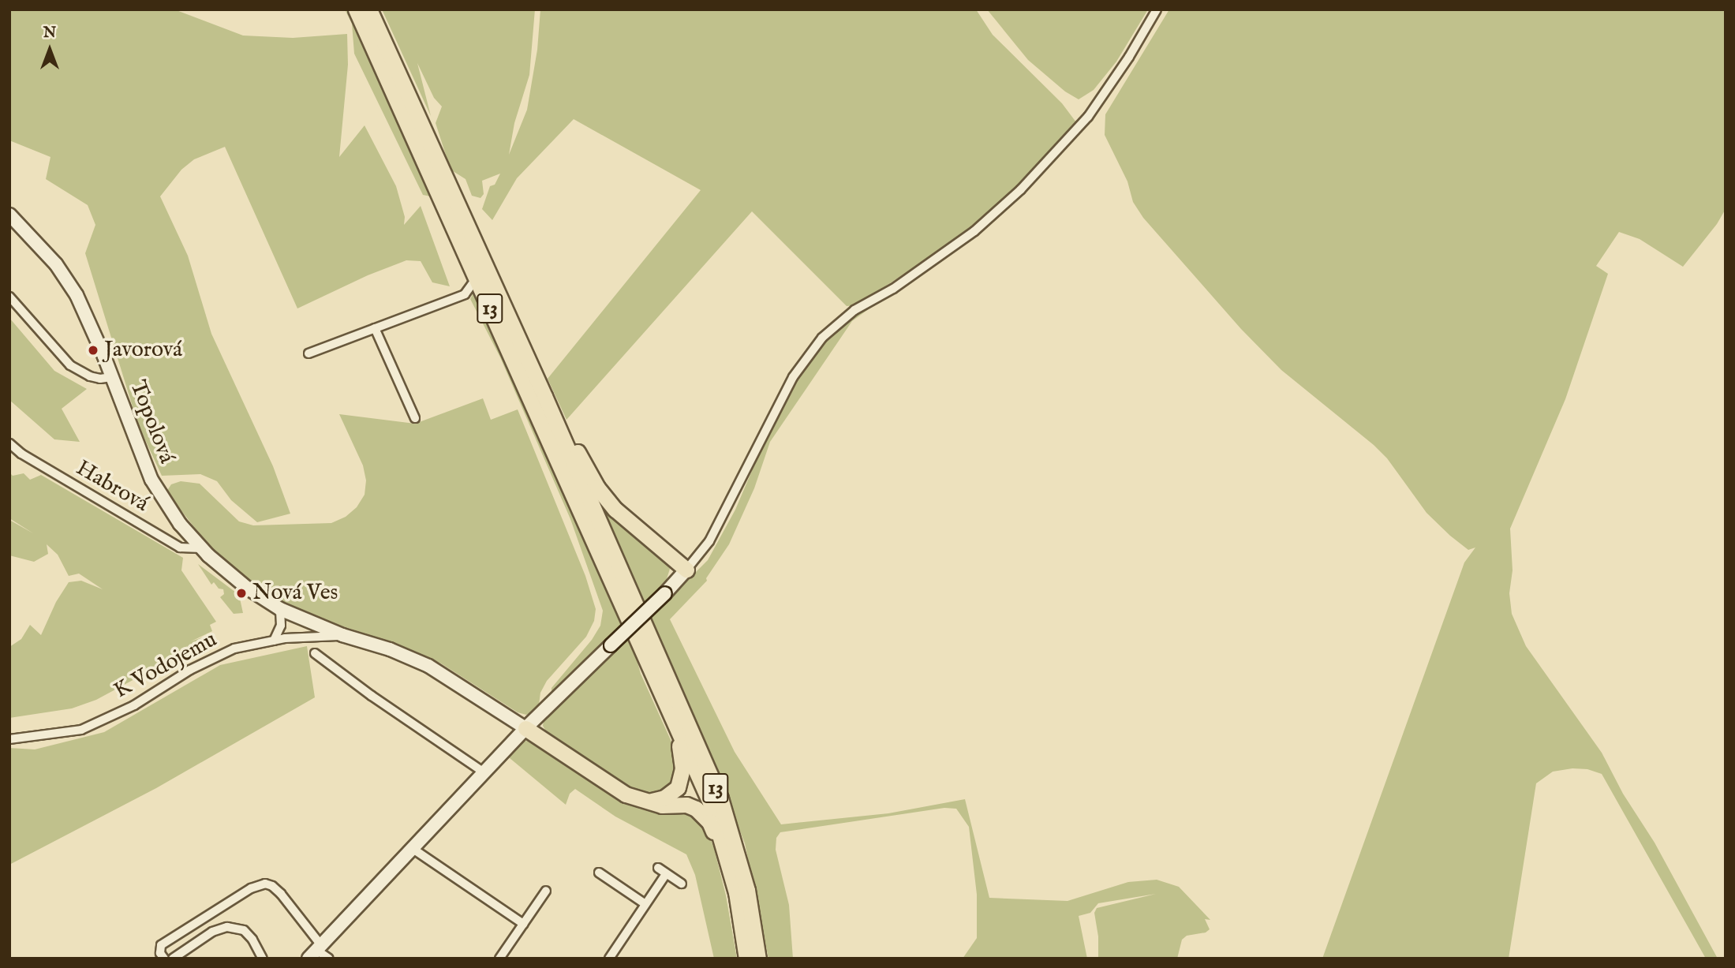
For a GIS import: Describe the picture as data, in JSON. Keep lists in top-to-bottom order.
{
  "streets": {
    "highway": ["13"],
    "street": ["Topolová", "Habrová", "K Vodojemu"]
  },
  "crossings": [
    ["Topolová", "Habrová"],
    ["Topolová", "K Vodojemu"]
  ],
  "places": ["Javorová", "Nová Ves"],
  "north": "top"
}
